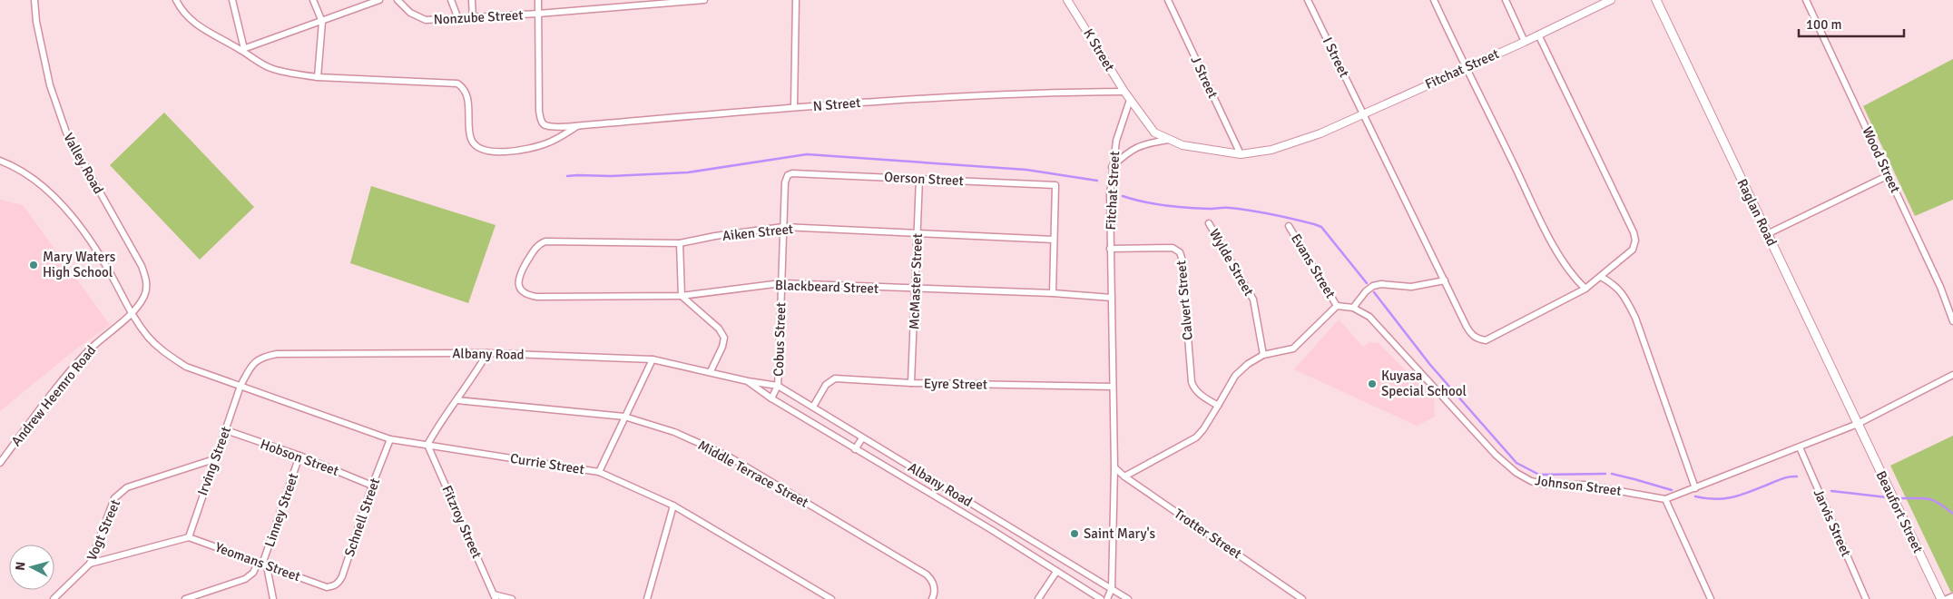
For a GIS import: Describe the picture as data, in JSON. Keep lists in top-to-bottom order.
{
  "streets": {
    "main road": ["Raglan Road", "Beaufort Street"],
    "street": [
      "Nonzube Street",
      "K Street",
      "I Street",
      "Fitchat Street",
      "J Street",
      "N Street",
      "Wood Street",
      "Valley Road",
      "Oerson Street",
      "Aiken Street",
      "Wylde Street",
      "Evans Street",
      "McMaster Street",
      "Blackbeard Street",
      "Calvert Street",
      "Cobus Street",
      "Albany Road",
      "Eyre Street",
      "Andrew Heemro Road",
      "Hobson Street",
      "Irving Street",
      "Currie Street",
      "Middle Terrace Street",
      "Johnson Street",
      "Linney Street",
      "Schnell Street",
      "Fitzroy Street",
      "Jarvis Street",
      "Vogt Street",
      "Trotter Street",
      "Yeomans Street"
    ]
  },
  "crossings": [
    ["Nonzube Street", "N Street"],
    ["K Street", "Fitchat Street"],
    ["K Street", "N Street"],
    ["I Street", "Fitchat Street"],
    ["Fitchat Street", "J Street"],
    ["Fitchat Street", "Blackbeard Street"],
    ["Fitchat Street", "Calvert Street"],
    ["Fitchat Street", "Albany Road"],
    ["Fitchat Street", "Eyre Street"],
    ["Fitchat Street", "Trotter Street"],
    ["Valley Road", "Andrew Heemro Road"],
    ["Oerson Street", "Aiken Street"],
    ["Oerson Street", "McMaster Street"],
    ["Oerson Street", "Cobus Street"],
    ["Raglan Road", "Johnson Street"],
    ["Raglan Road", "Beaufort Street"],
    ["Aiken Street", "McMaster Street"],
    ["Aiken Street", "Blackbeard Street"],
    ["Aiken Street", "Cobus Street"],
    ["Evans Street", "Johnson Street"],
    ["McMaster Street", "Blackbeard Street"],
    ["McMaster Street", "Eyre Street"],
    ["Blackbeard Street", "Cobus Street"],
    ["Cobus Street", "Albany Road"],
    ["Albany Road", "Eyre Street"],
    ["Albany Road", "Irving Street"],
    ["Albany Road", "Currie Street"],
    ["Hobson Street", "Irving Street"],
    ["Hobson Street", "Linney Street"],
    ["Hobson Street", "Schnell Street"],
    ["Irving Street", "Currie Street"],
    ["Irving Street", "Vogt Street"],
    ["Irving Street", "Yeomans Street"],
    ["Currie Street", "Schnell Street"],
    ["Currie Street", "Fitzroy Street"],
    ["Johnson Street", "Beaufort Street"],
    ["Johnson Street", "Jarvis Street"],
    ["Linney Street", "Yeomans Street"],
    ["Schnell Street", "Yeomans Street"]
  ],
  "places": ["Mary Waters High School", "Kuyasa Special School", "Saint Mary's"],
  "scale_bar": "100 m",
  "north": "left"
}
